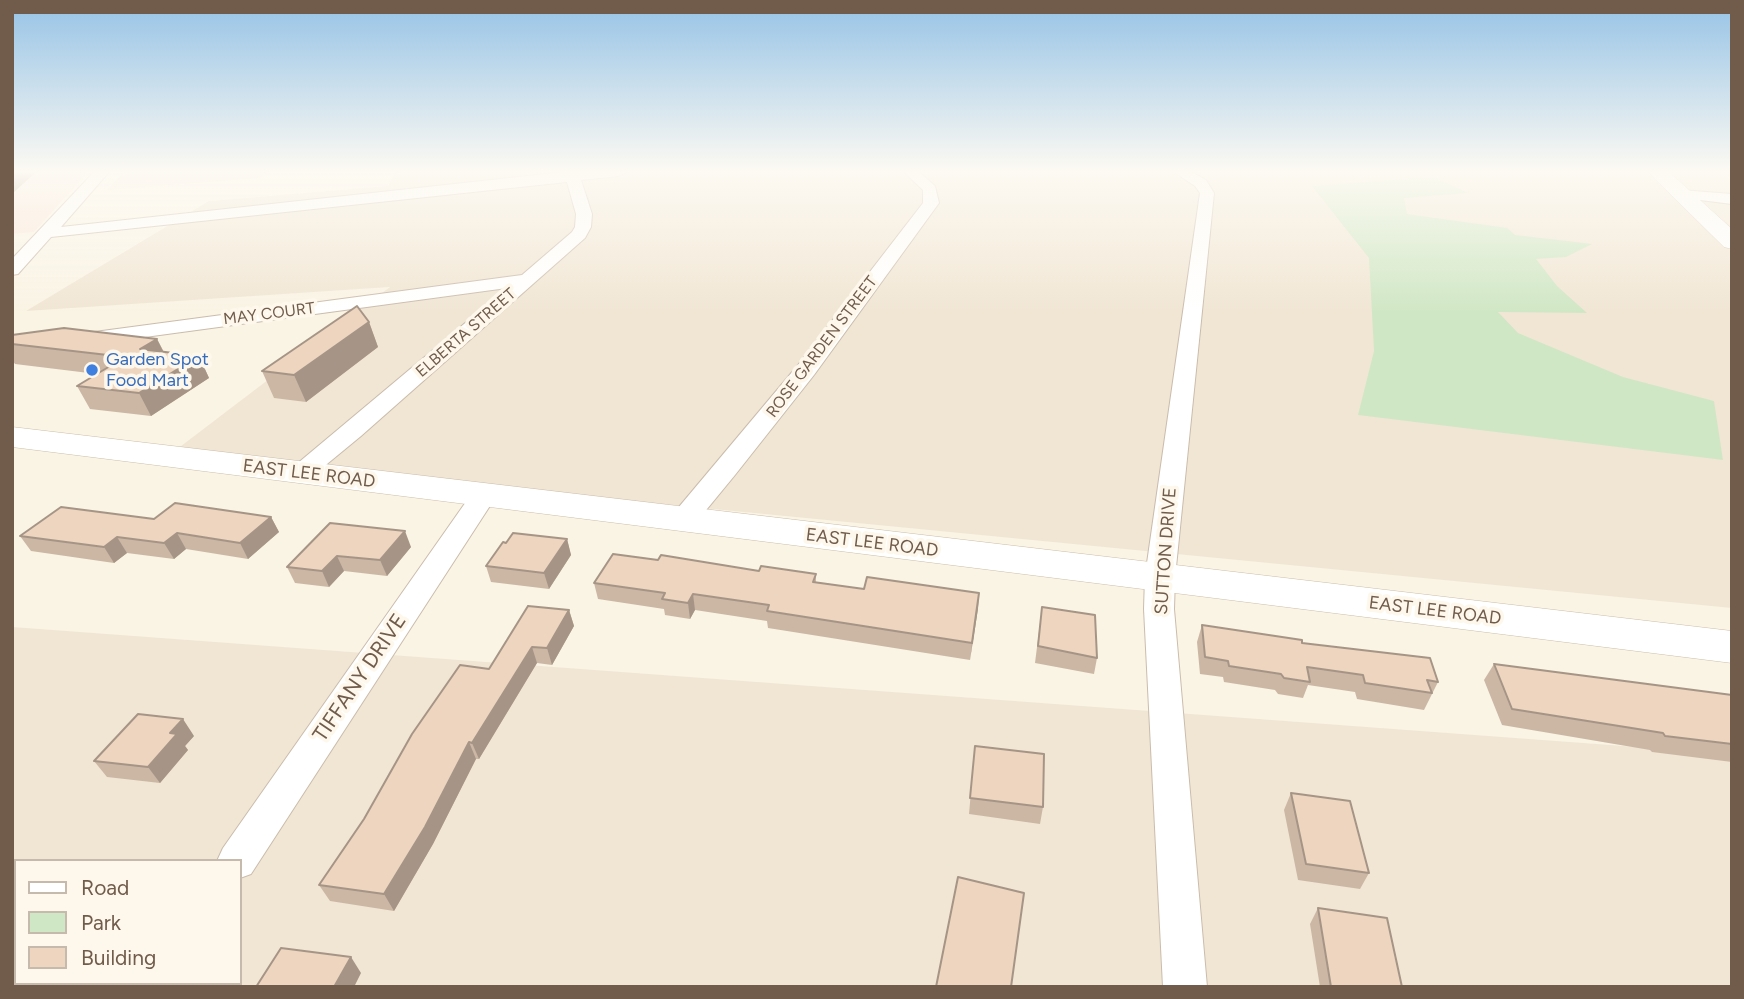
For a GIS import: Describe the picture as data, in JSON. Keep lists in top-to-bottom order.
{
  "streets": {
    "street": [
      "MAY COURT",
      "ELBERTA STREET",
      "ROSE GARDEN STREET",
      "EAST LEE ROAD",
      "SUTTON DRIVE",
      "TIFFANY DRIVE"
    ]
  },
  "crossings": [
    ["MAY COURT", "ELBERTA STREET"],
    ["ELBERTA STREET", "EAST LEE ROAD"],
    ["ROSE GARDEN STREET", "EAST LEE ROAD"],
    ["EAST LEE ROAD", "SUTTON DRIVE"],
    ["EAST LEE ROAD", "TIFFANY DRIVE"]
  ],
  "places": ["Garden Spot Food Mart"],
  "legend": ["Road", "Park", "Building"]
}
